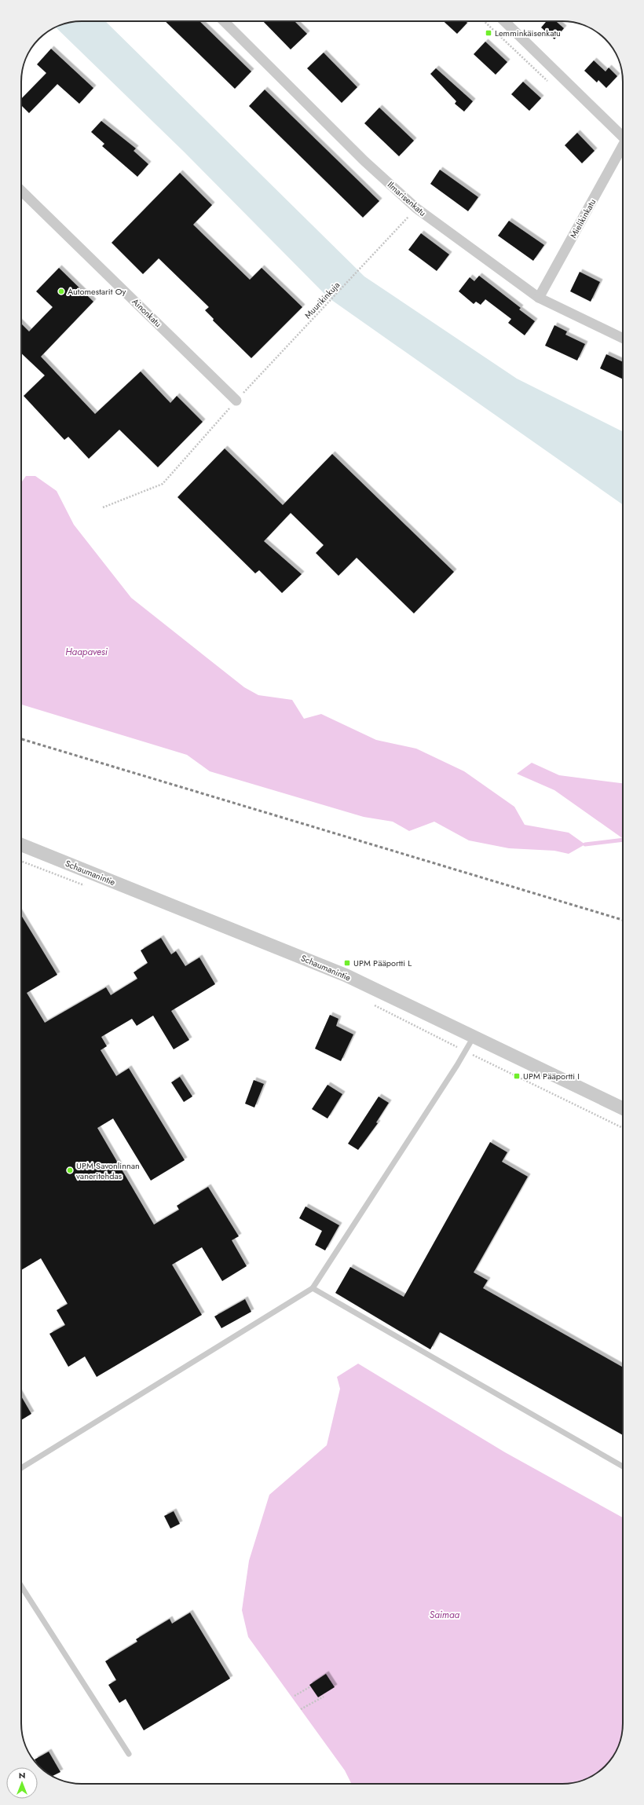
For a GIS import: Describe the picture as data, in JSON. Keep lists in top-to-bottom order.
{
  "streets": {
    "street": [
      "Ilmarisenkatu",
      "Mielikinkatu",
      "Ainonkatu",
      "Schaumanintie"
    ],
    "path": ["Muurikinkuja"]
  },
  "crossings": [
    ["Ilmarisenkatu", "Mielikinkatu"],
    ["Ilmarisenkatu", "Muurikinkuja"],
    ["Muurikinkuja", "Ainonkatu"]
  ],
  "water": ["Haapavesi", "Saimaa"],
  "places": {
    "transit": ["Lemminkäisenkatu", "UPM Pääportti L", "UPM Pääportti I"],
    "other": ["Automestarit Oy", "UPM Savonlinnan vaneritehdas"]
  },
  "north": "top"
}
